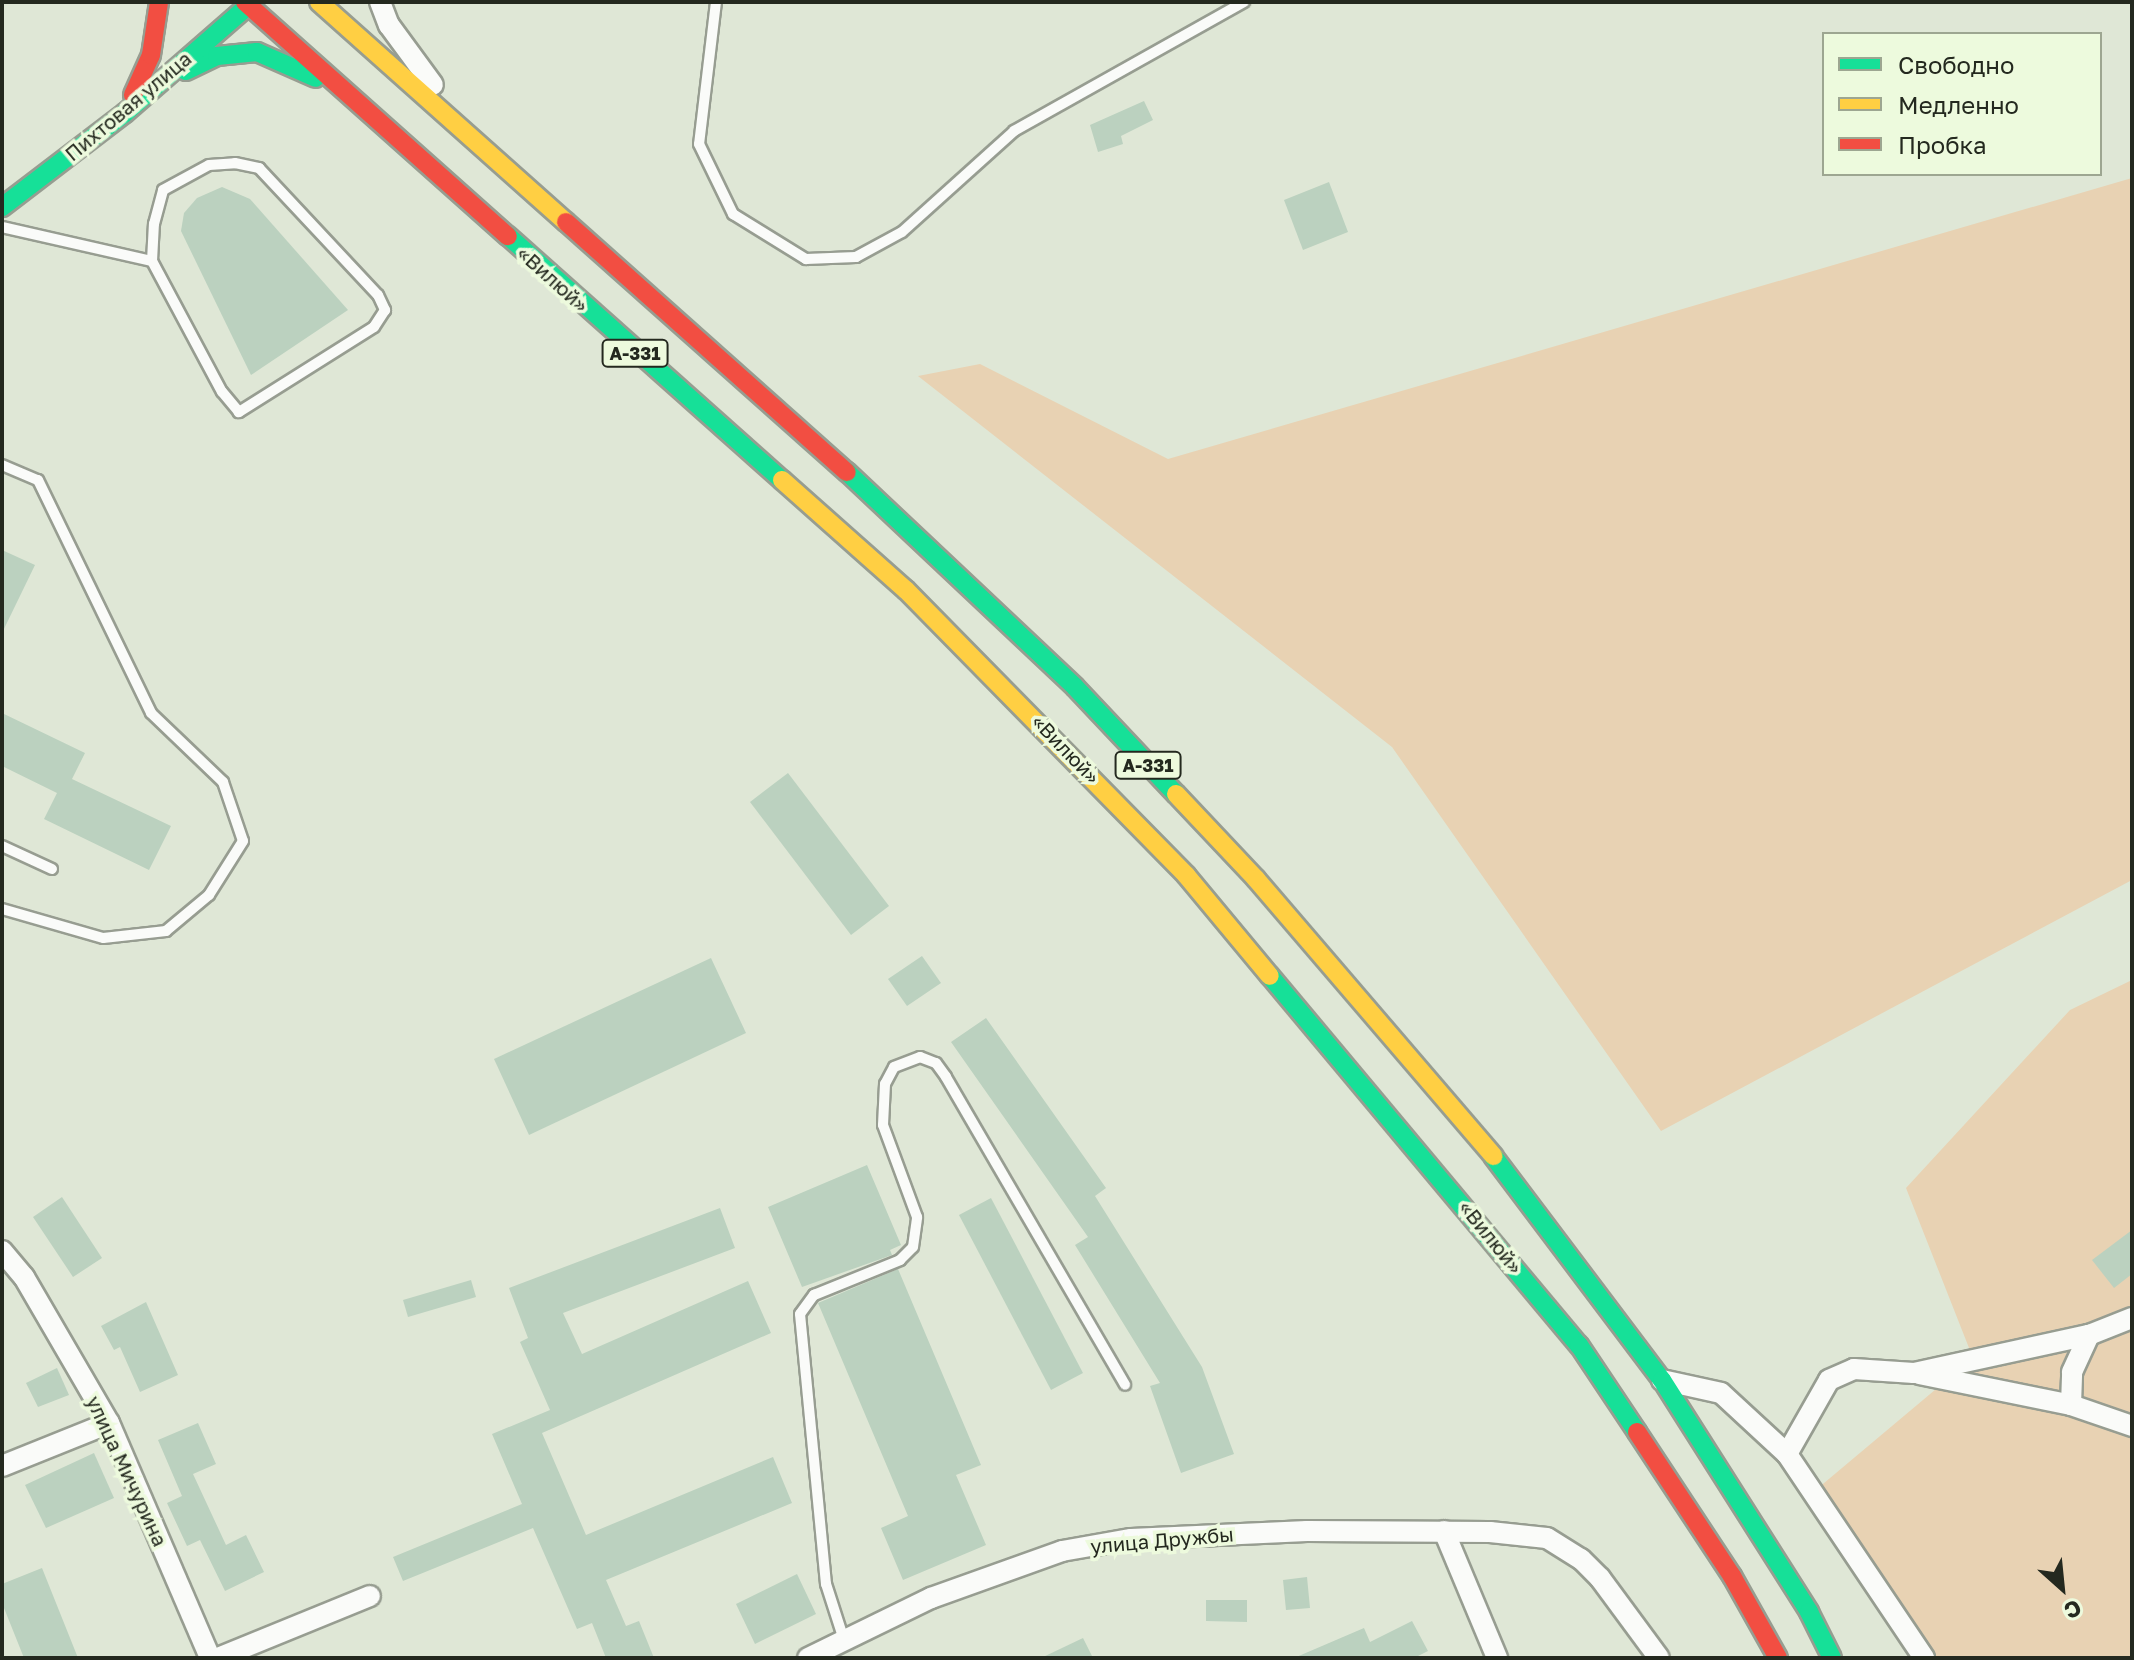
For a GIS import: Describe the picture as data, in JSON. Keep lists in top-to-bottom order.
{
  "streets": {
    "main road": ["Пихтовая улица", "«Вилюй»", "А-331"],
    "street": ["улица Мичурина", "улица Дружбы"]
  },
  "crossings": [
    ["Пихтовая улица", "«Вилюй»"]
  ],
  "legend": ["Свободно", "Медленно", "Пробка"],
  "north": "bottom right"
}
